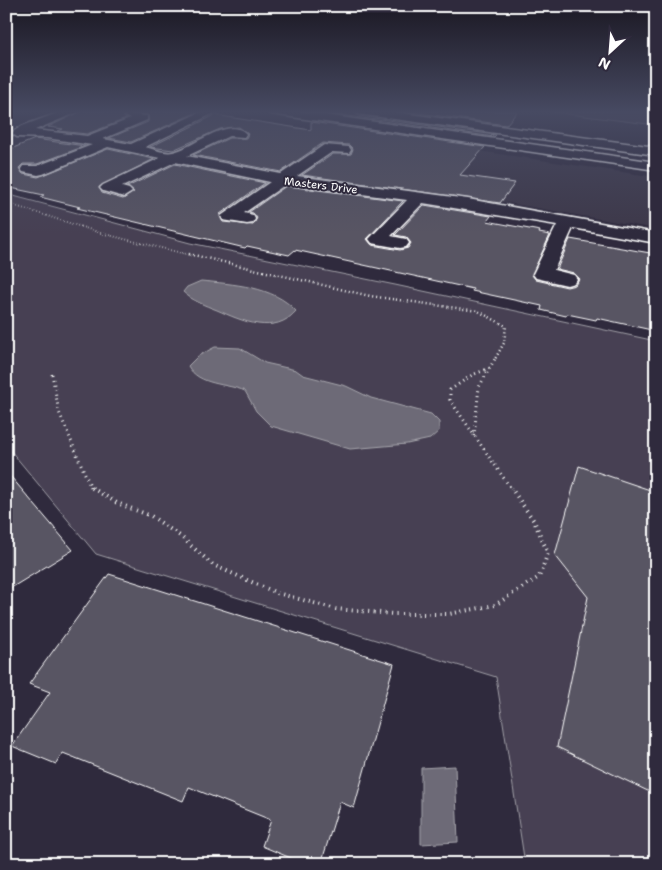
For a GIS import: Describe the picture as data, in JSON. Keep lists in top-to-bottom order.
{
  "streets": {
    "street": ["Masters Drive"]
  },
  "north": "bottom left"
}
